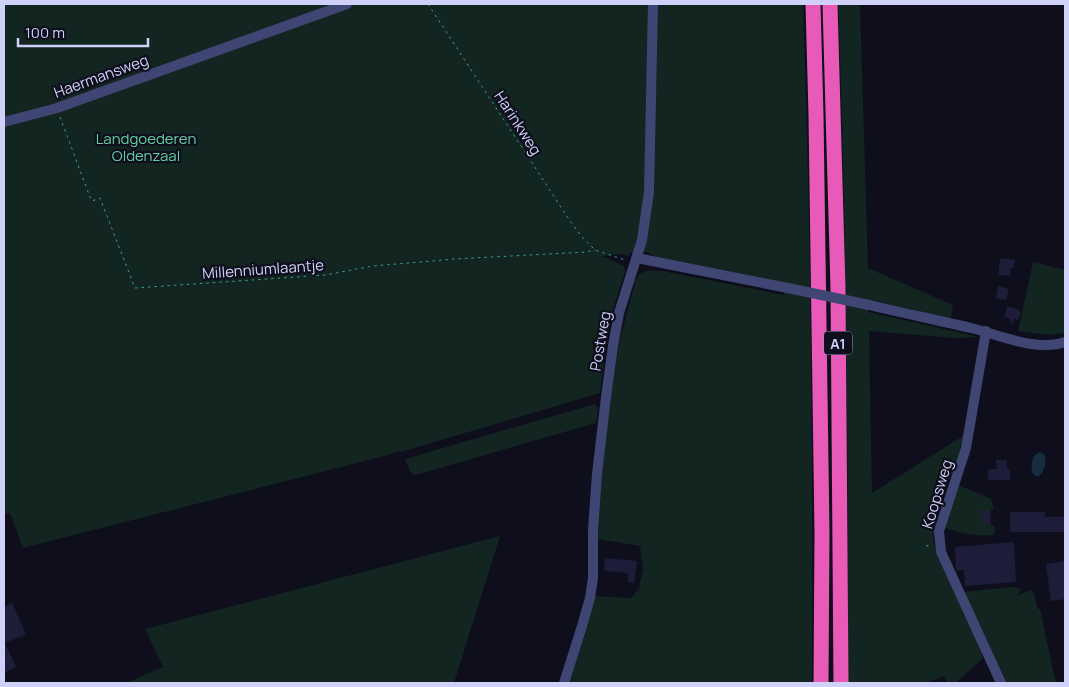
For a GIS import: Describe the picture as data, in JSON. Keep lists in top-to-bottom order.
{
  "streets": {
    "highway": ["A1"],
    "street": ["Haermansweg", "Postweg", "Koopsweg"],
    "path": ["Harinkweg", "Millenniumlaantje"]
  },
  "crossings": [
    ["Haermansweg", "Millenniumlaantje"],
    ["Harinkweg", "Millenniumlaantje"]
  ],
  "parks": ["Landgoederen Oldenzaal"],
  "scale_bar": "100 m"
}
